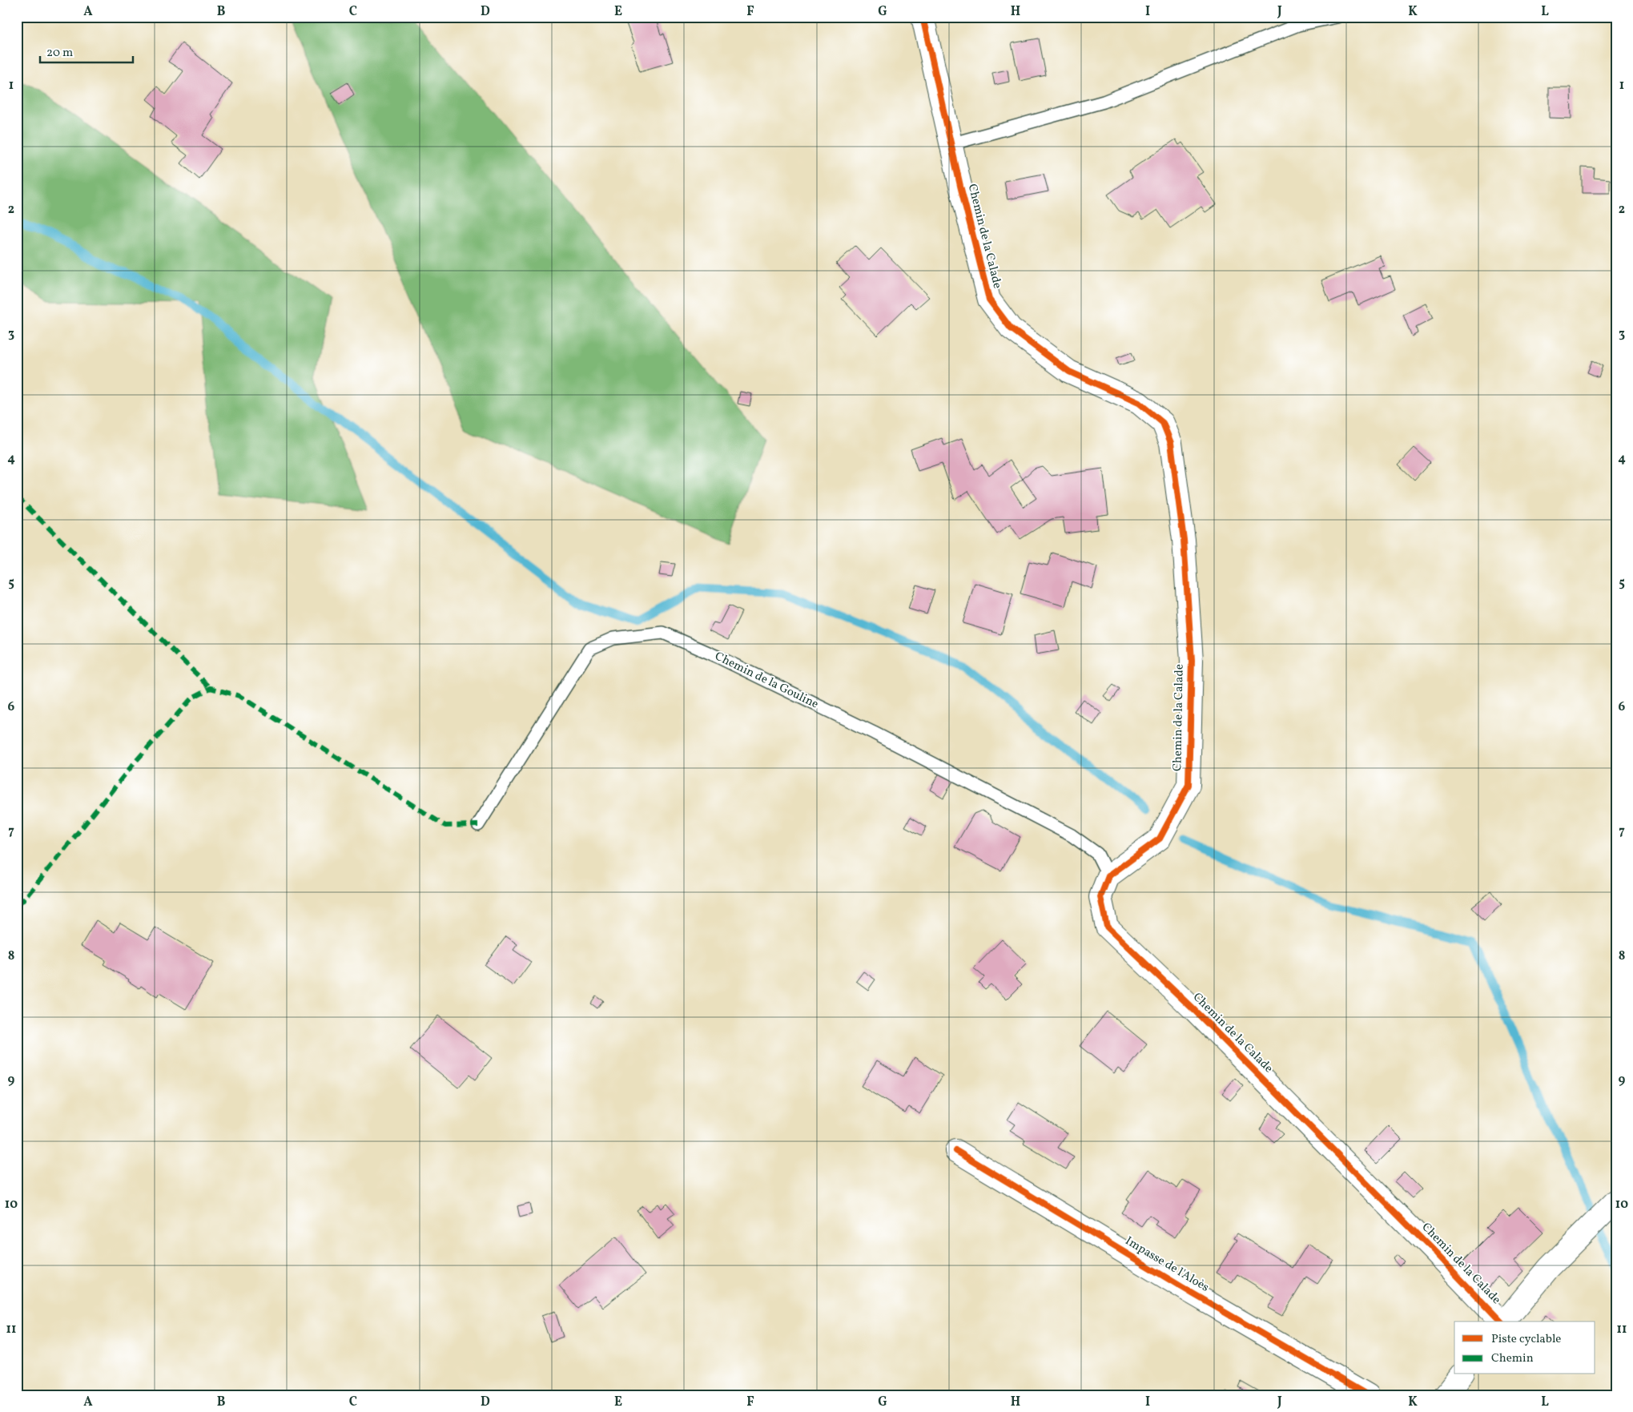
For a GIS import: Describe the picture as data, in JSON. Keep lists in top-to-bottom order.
{
  "streets": {
    "street": ["Chemin de la Calade", "Impasse de l'Aloès"],
    "lane": ["Chemin de la Gouline"]
  },
  "crossings": [
    ["Chemin de la Calade", "Chemin de la Gouline"]
  ],
  "legend": ["Piste cyclable", "Chemin"],
  "scale_bar": "20 m",
  "grid": {
    "columns": [
      "A",
      "B",
      "C",
      "D",
      "E",
      "F",
      "G",
      "H",
      "I",
      "J",
      "K",
      "L"
    ],
    "rows": [
      "1",
      "2",
      "3",
      "4",
      "5",
      "6",
      "7",
      "8",
      "9",
      "10",
      "11"
    ]
  }
}
